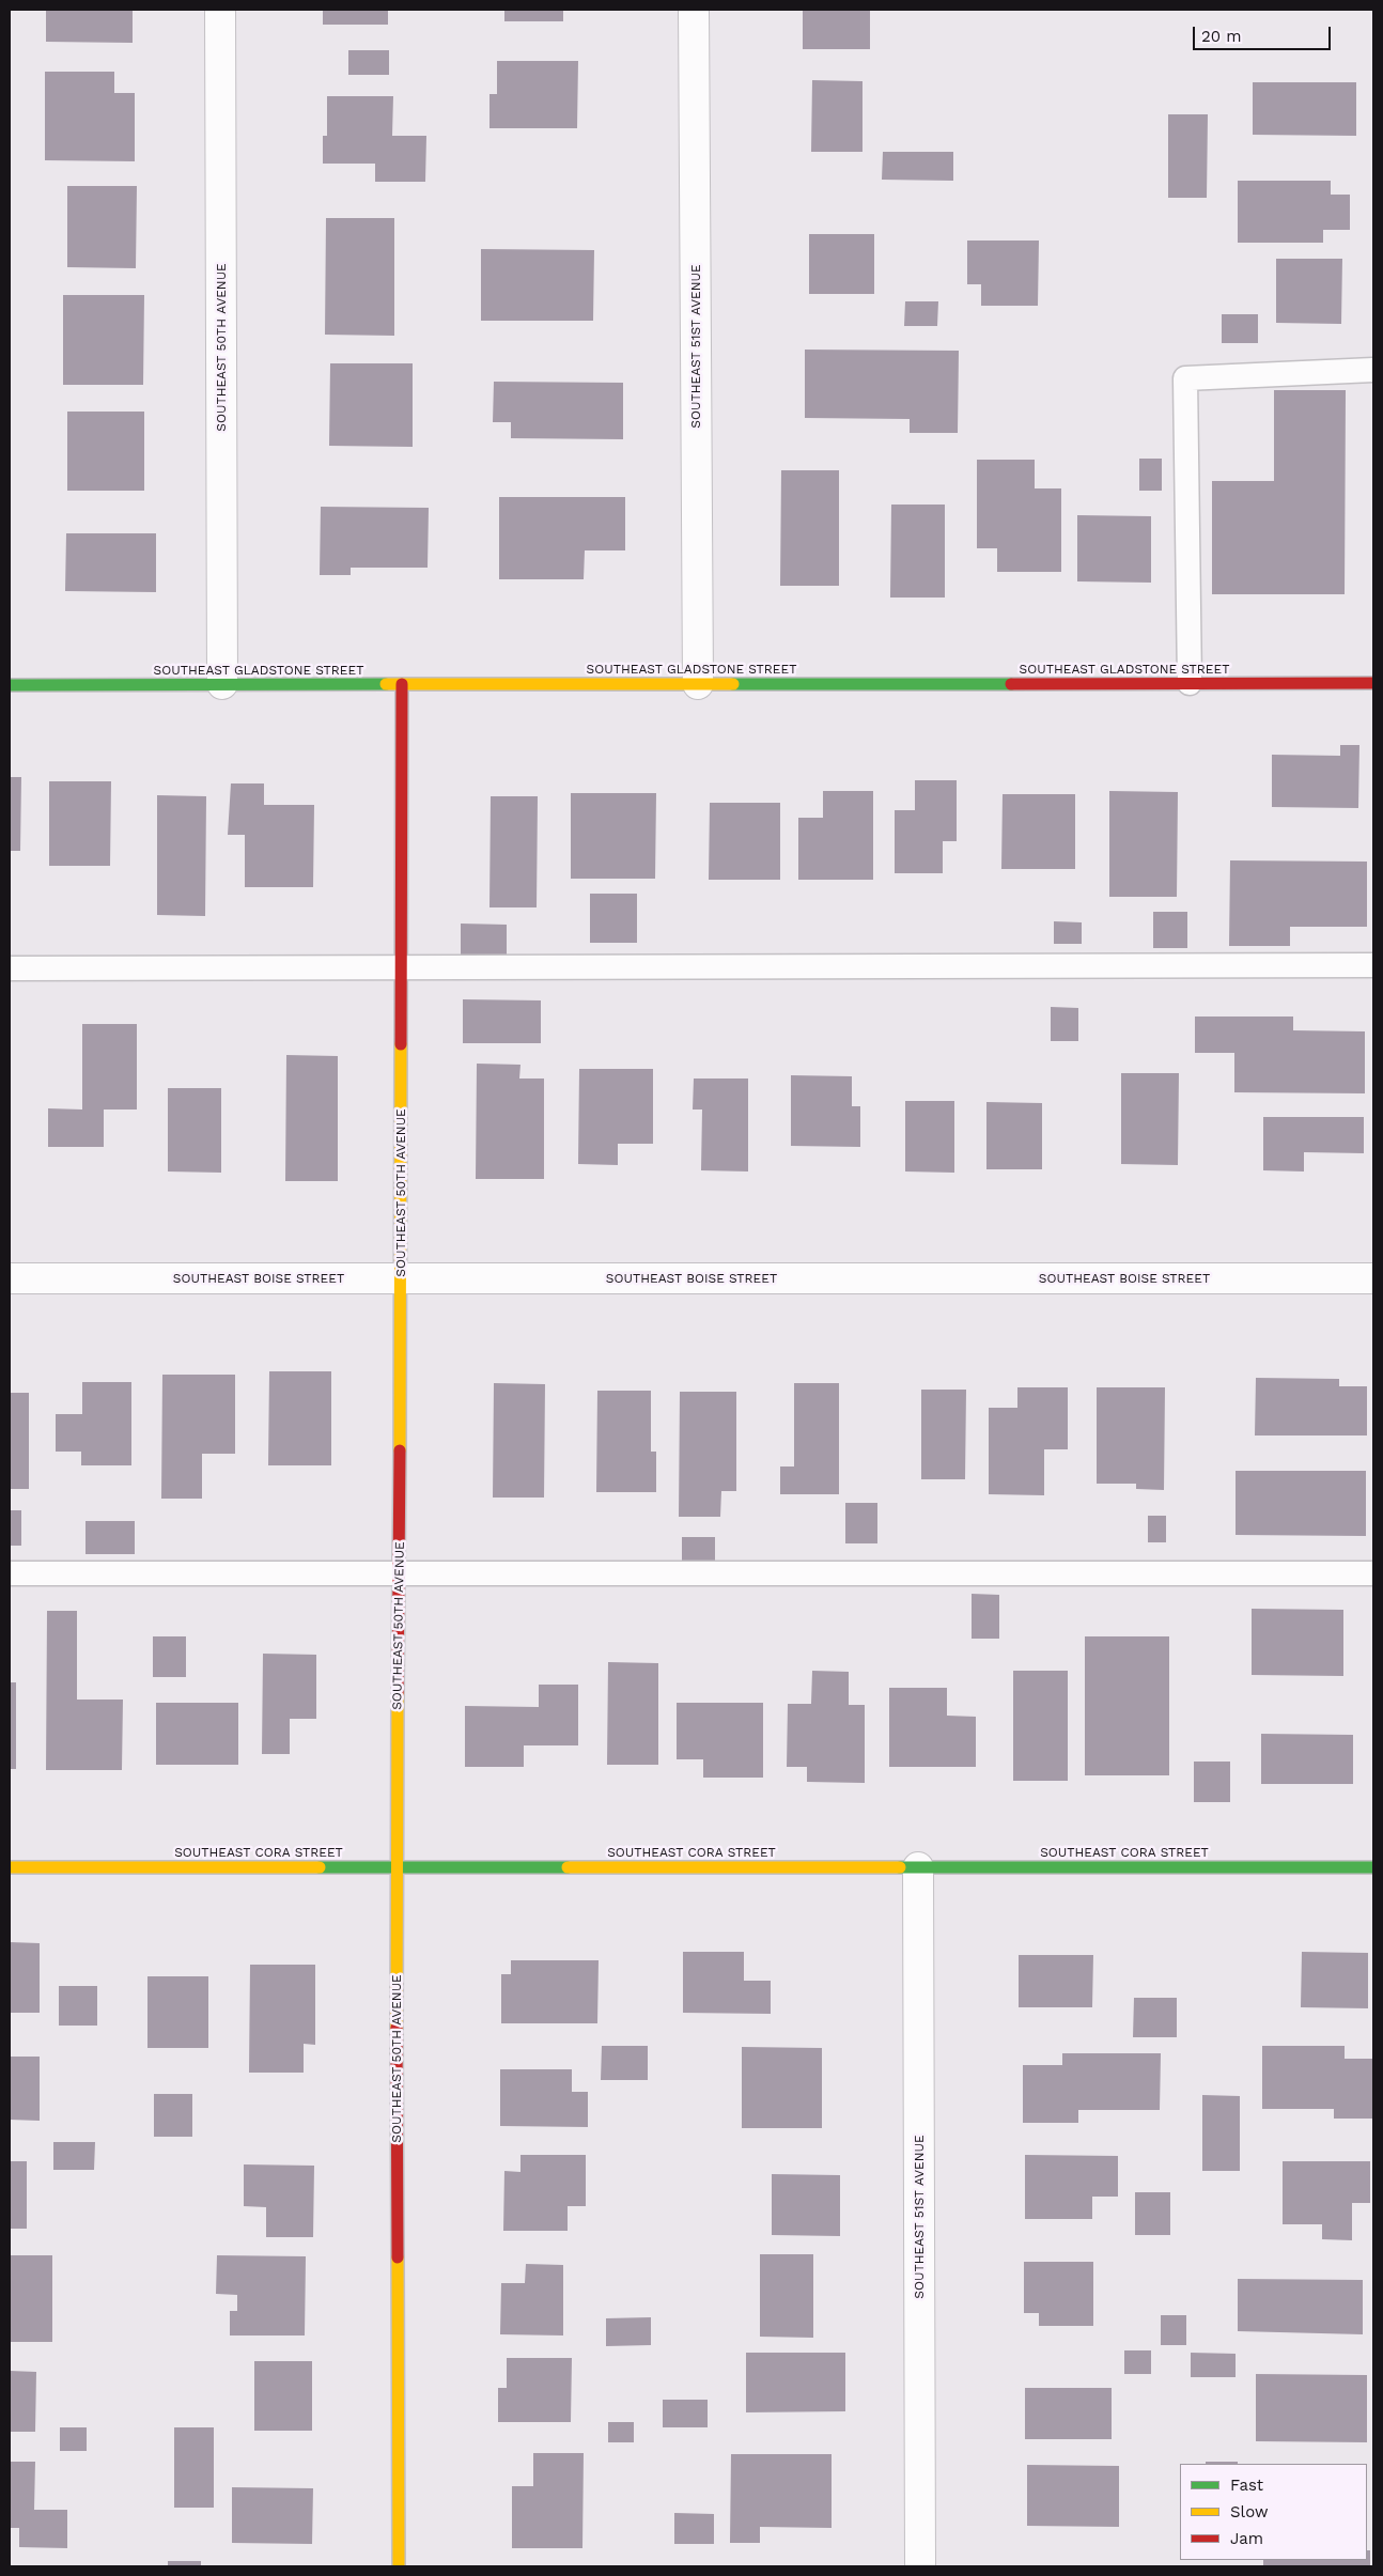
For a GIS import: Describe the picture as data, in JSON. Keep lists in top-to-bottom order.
{
  "streets": {
    "street": [
      "SOUTHEAST 51ST AVENUE",
      "SOUTHEAST 50TH AVENUE",
      "SOUTHEAST GLADSTONE STREET",
      "SOUTHEAST BOISE STREET",
      "SOUTHEAST CORA STREET"
    ]
  },
  "crossings": [
    ["SOUTHEAST 51ST AVENUE", "SOUTHEAST GLADSTONE STREET"],
    ["SOUTHEAST 51ST AVENUE", "SOUTHEAST CORA STREET"],
    ["SOUTHEAST 50TH AVENUE", "SOUTHEAST GLADSTONE STREET"],
    ["SOUTHEAST 50TH AVENUE", "SOUTHEAST BOISE STREET"],
    ["SOUTHEAST 50TH AVENUE", "SOUTHEAST CORA STREET"]
  ],
  "legend": ["Fast", "Slow", "Jam"],
  "scale_bar": "20 m"
}
